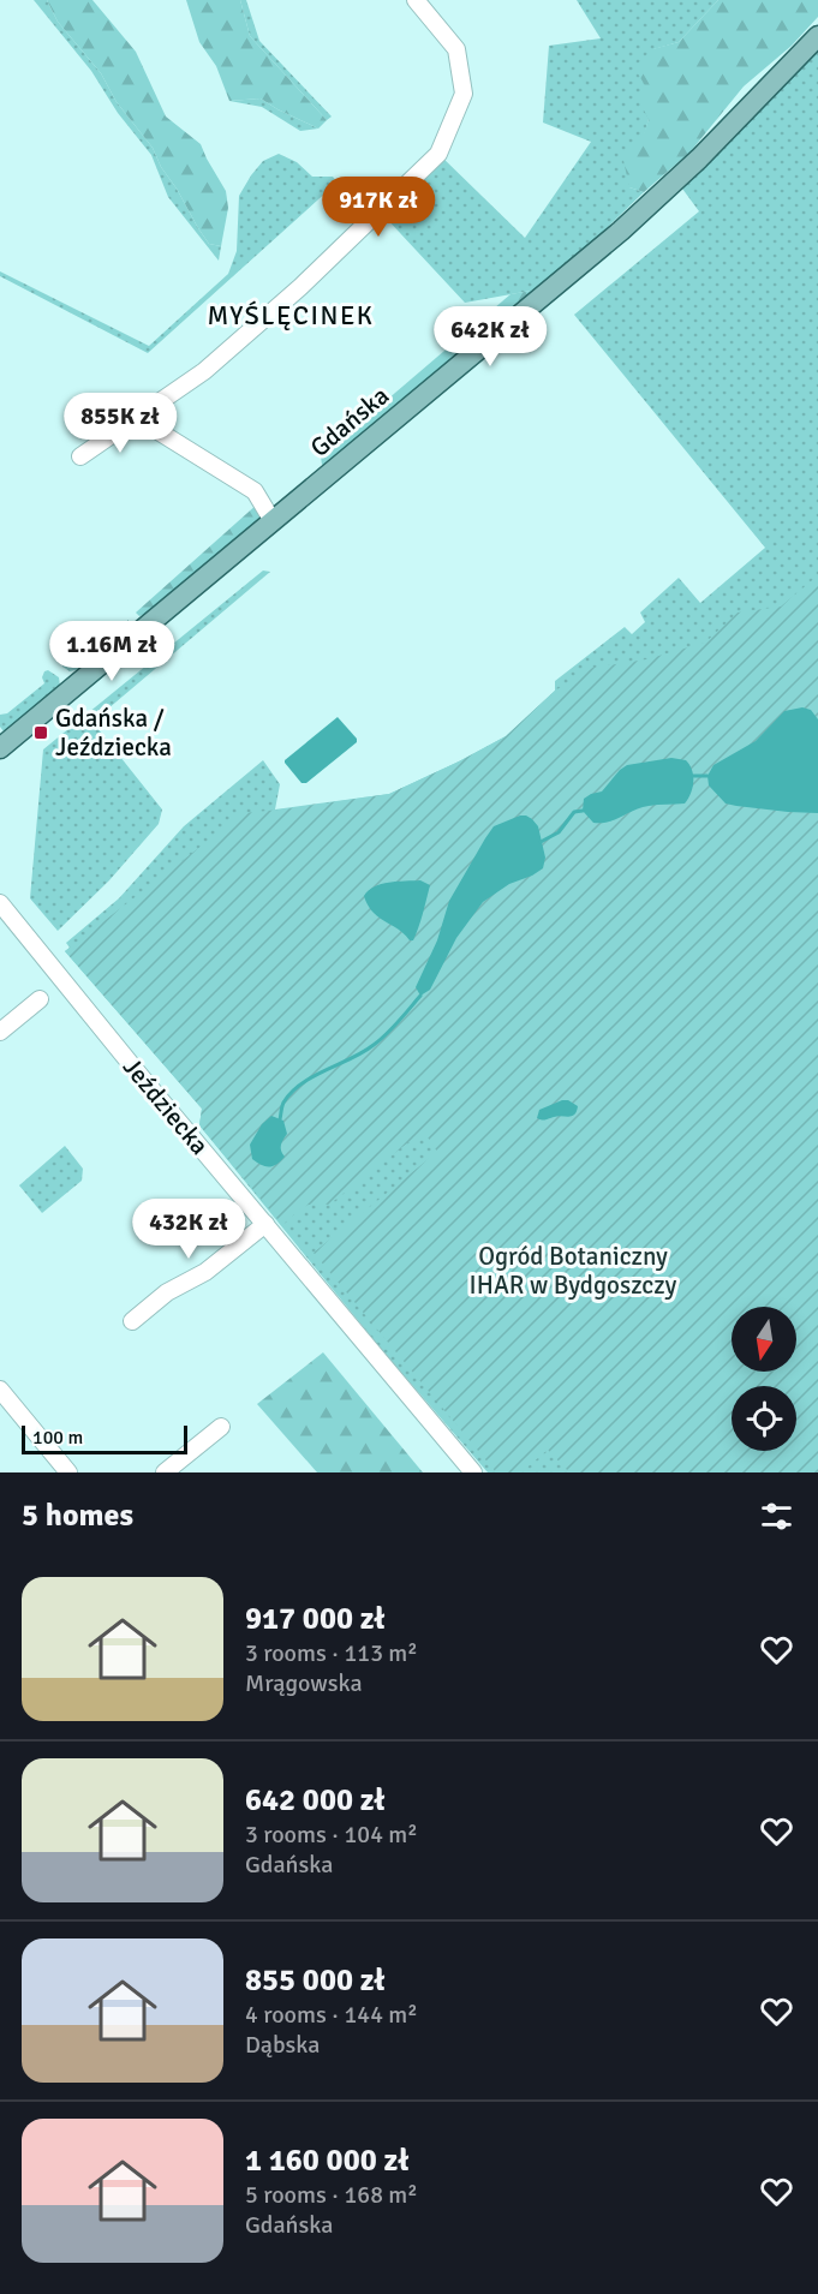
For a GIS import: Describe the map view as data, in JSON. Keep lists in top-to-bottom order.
{
  "streets": {
    "main road": ["Gdańska"],
    "street": ["Jeździecka"]
  },
  "districts": ["MYŚLĘCINEK"],
  "parks": ["Ogród Botaniczny IHAR w Bydgoszczy"],
  "places": {
    "transit": ["Gdańska / Jeździecka"]
  },
  "scale_bar": "100 m",
  "north": "bottom",
  "page": {
    "price": [
      "917K zł",
      "642K zł",
      "855K zł",
      "1.16M zł",
      "432K zł"
    ],
    "scale": "100 m",
    "heading": "5 homes",
    "list": [
      {
        "name": "917 000 zł",
        "note": "3 rooms · 113 m² · Mrągowska"
      },
      {
        "name": "642 000 zł",
        "note": "3 rooms · 104 m² · Gdańska"
      },
      {
        "name": "855 000 zł",
        "note": "4 rooms · 144 m² · Dąbska"
      },
      {
        "name": "1 160 000 zł",
        "note": "5 rooms · 168 m² · Gdańska"
      }
    ]
  }
}
